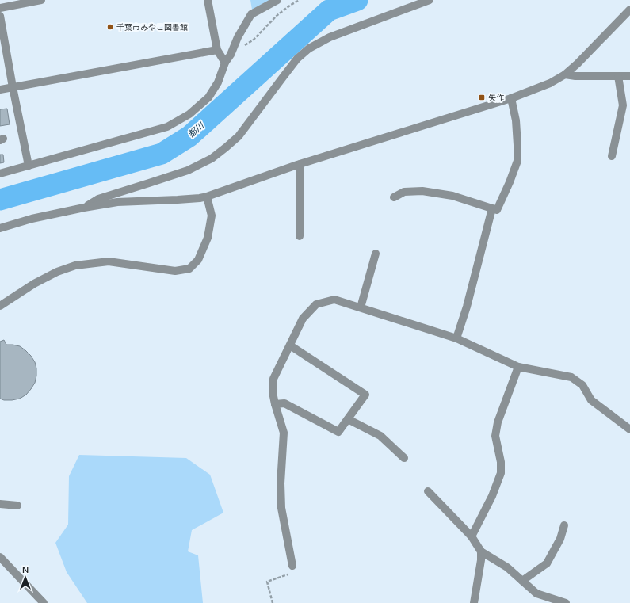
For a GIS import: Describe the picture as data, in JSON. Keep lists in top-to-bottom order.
{
  "water": ["都川"],
  "places": {
    "other": ["千葉市みやこ図書館"],
    "transit": ["矢作"]
  },
  "north": "top"
}
